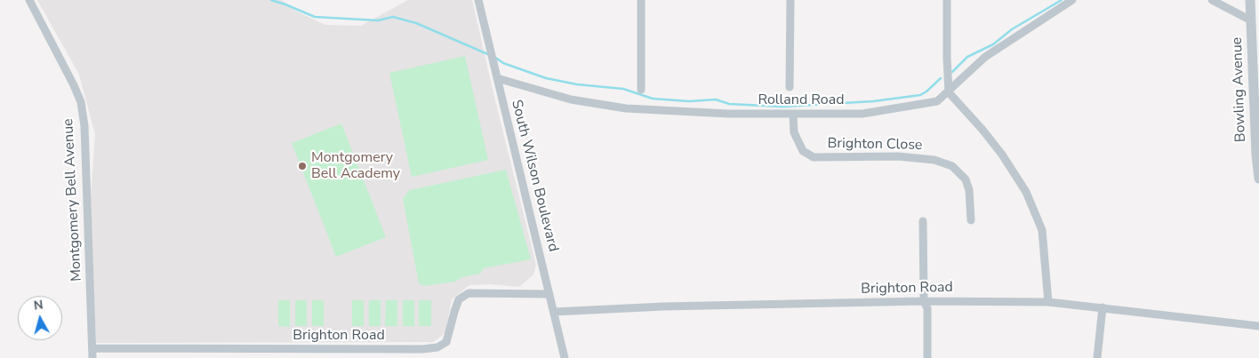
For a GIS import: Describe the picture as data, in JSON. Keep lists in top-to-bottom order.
{
  "streets": {
    "street": [
      "Bowling Avenue",
      "Rolland Road",
      "Brighton Close",
      "South Wilson Boulevard",
      "Montgomery Bell Avenue",
      "Brighton Road"
    ]
  },
  "crossings": [
    ["Rolland Road", "Brighton Close"],
    ["Rolland Road", "South Wilson Boulevard"],
    ["South Wilson Boulevard", "Brighton Road"],
    ["Montgomery Bell Avenue", "Brighton Road"]
  ],
  "places": ["Montgomery Bell Academy"],
  "north": "top"
}
